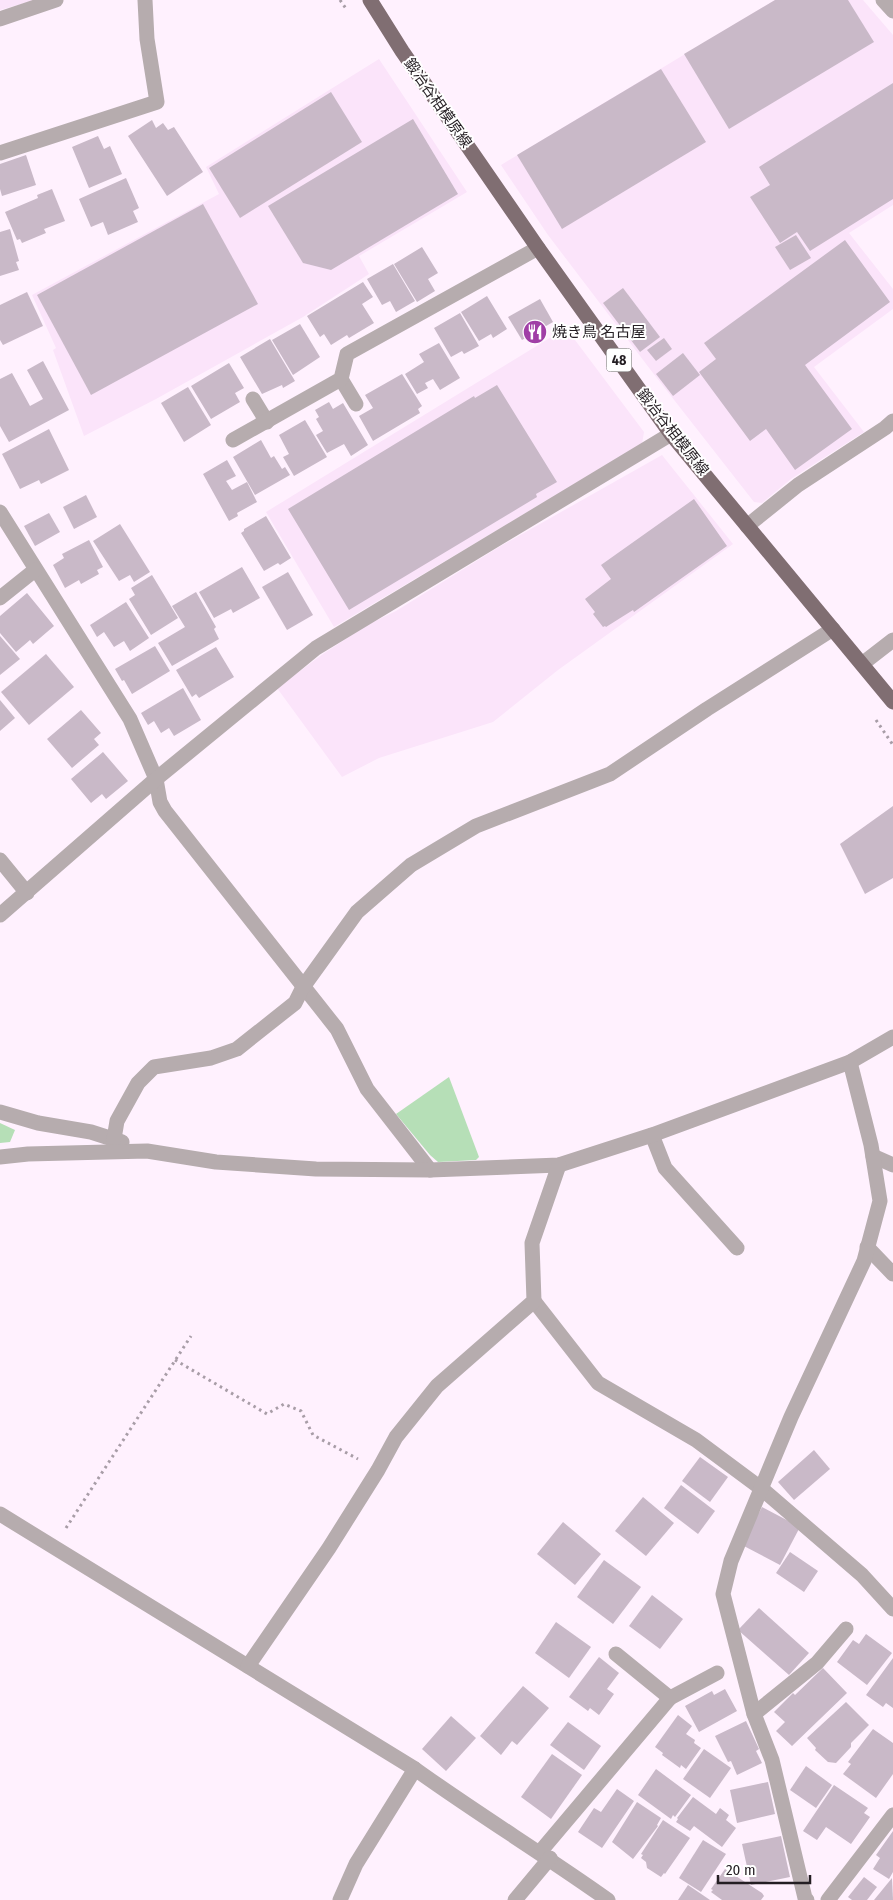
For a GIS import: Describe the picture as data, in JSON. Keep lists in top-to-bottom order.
{
  "streets": {
    "main road": ["鍛冶谷相模原線", "48"]
  },
  "places": {
    "restaurant": ["焼き鳥 名古屋"]
  },
  "scale_bar": "20 m"
}
